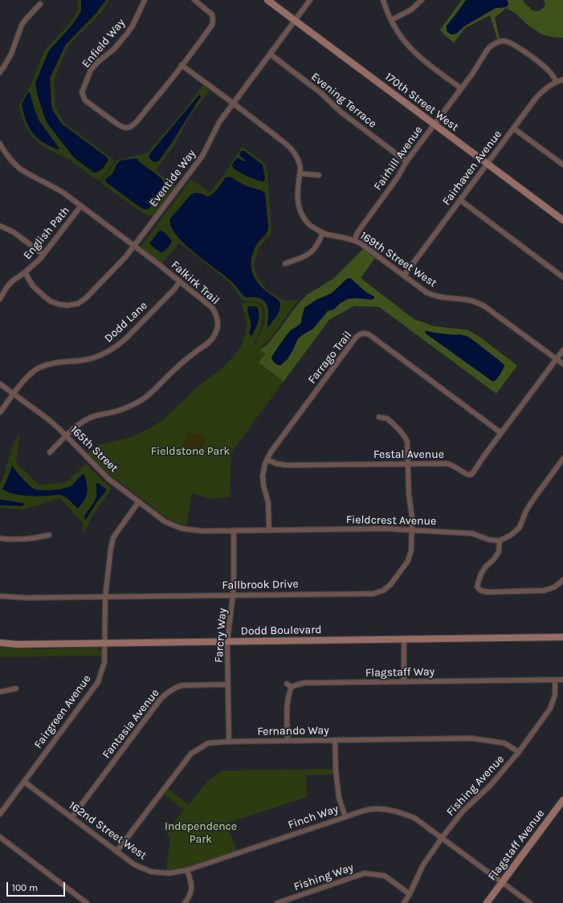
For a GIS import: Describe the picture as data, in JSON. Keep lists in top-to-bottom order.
{
  "streets": {
    "street": [
      "Enfield Way",
      "Evening Terrace",
      "170th Street West",
      "Fairhill Avenue",
      "Fairhaven Avenue",
      "Eventide Way",
      "English Path",
      "169th Street West",
      "Falkirk Trail",
      "Dodd Lane",
      "Farrago Trail",
      "165th Street",
      "Festal Avenue",
      "Fieldcrest Avenue",
      "Fallbrook Drive",
      "Dodd Boulevard",
      "Farcry Way",
      "Flagstaff Way",
      "Fairgreen Avenue",
      "Fantasia Avenue",
      "Fernando Way",
      "Fishing Avenue",
      "Finch Way",
      "162nd Street West",
      "Flagstaff Avenue",
      "Fishing Way"
    ]
  },
  "crossings": [
    ["Enfield Way", "169th Street West"],
    ["Evening Terrace", "Fairhill Avenue"],
    ["Evening Terrace", "Eventide Way"],
    ["170th Street West", "Fairhill Avenue"],
    ["170th Street West", "Fairhaven Avenue"],
    ["170th Street West", "Eventide Way"],
    ["Fairhill Avenue", "Fairhaven Avenue"],
    ["Fairhill Avenue", "169th Street West"],
    ["Fairhaven Avenue", "169th Street West"],
    ["Eventide Way", "English Path"],
    ["Eventide Way", "169th Street West"],
    ["Eventide Way", "Falkirk Trail"],
    ["English Path", "Falkirk Trail"],
    ["169th Street West", "Festal Avenue"],
    ["Falkirk Trail", "Dodd Lane"],
    ["Falkirk Trail", "165th Street"],
    ["Dodd Lane", "165th Street"],
    ["Farrago Trail", "Festal Avenue"],
    ["Farrago Trail", "Fieldcrest Avenue"],
    ["165th Street", "Fieldcrest Avenue"],
    ["165th Street", "Fairgreen Avenue"],
    ["Festal Avenue", "Fallbrook Drive"],
    ["Fieldcrest Avenue", "Fallbrook Drive"],
    ["Fieldcrest Avenue", "Farcry Way"],
    ["Fallbrook Drive", "Farcry Way"],
    ["Fallbrook Drive", "Fairgreen Avenue"],
    ["Dodd Boulevard", "Farcry Way"],
    ["Dodd Boulevard", "Fairgreen Avenue"],
    ["Farcry Way", "Fantasia Avenue"],
    ["Farcry Way", "Fernando Way"],
    ["Flagstaff Way", "Fishing Avenue"],
    ["Fairgreen Avenue", "162nd Street West"],
    ["Fantasia Avenue", "162nd Street West"],
    ["Fernando Way", "Fishing Avenue"],
    ["Fernando Way", "162nd Street West"],
    ["Fishing Avenue", "Finch Way"],
    ["Fishing Avenue", "Fishing Way"],
    ["Finch Way", "162nd Street West"],
    ["Finch Way", "Flagstaff Avenue"]
  ],
  "parks": ["Fieldstone Park", "Independence Park"],
  "scale_bar": "100 m"
}
